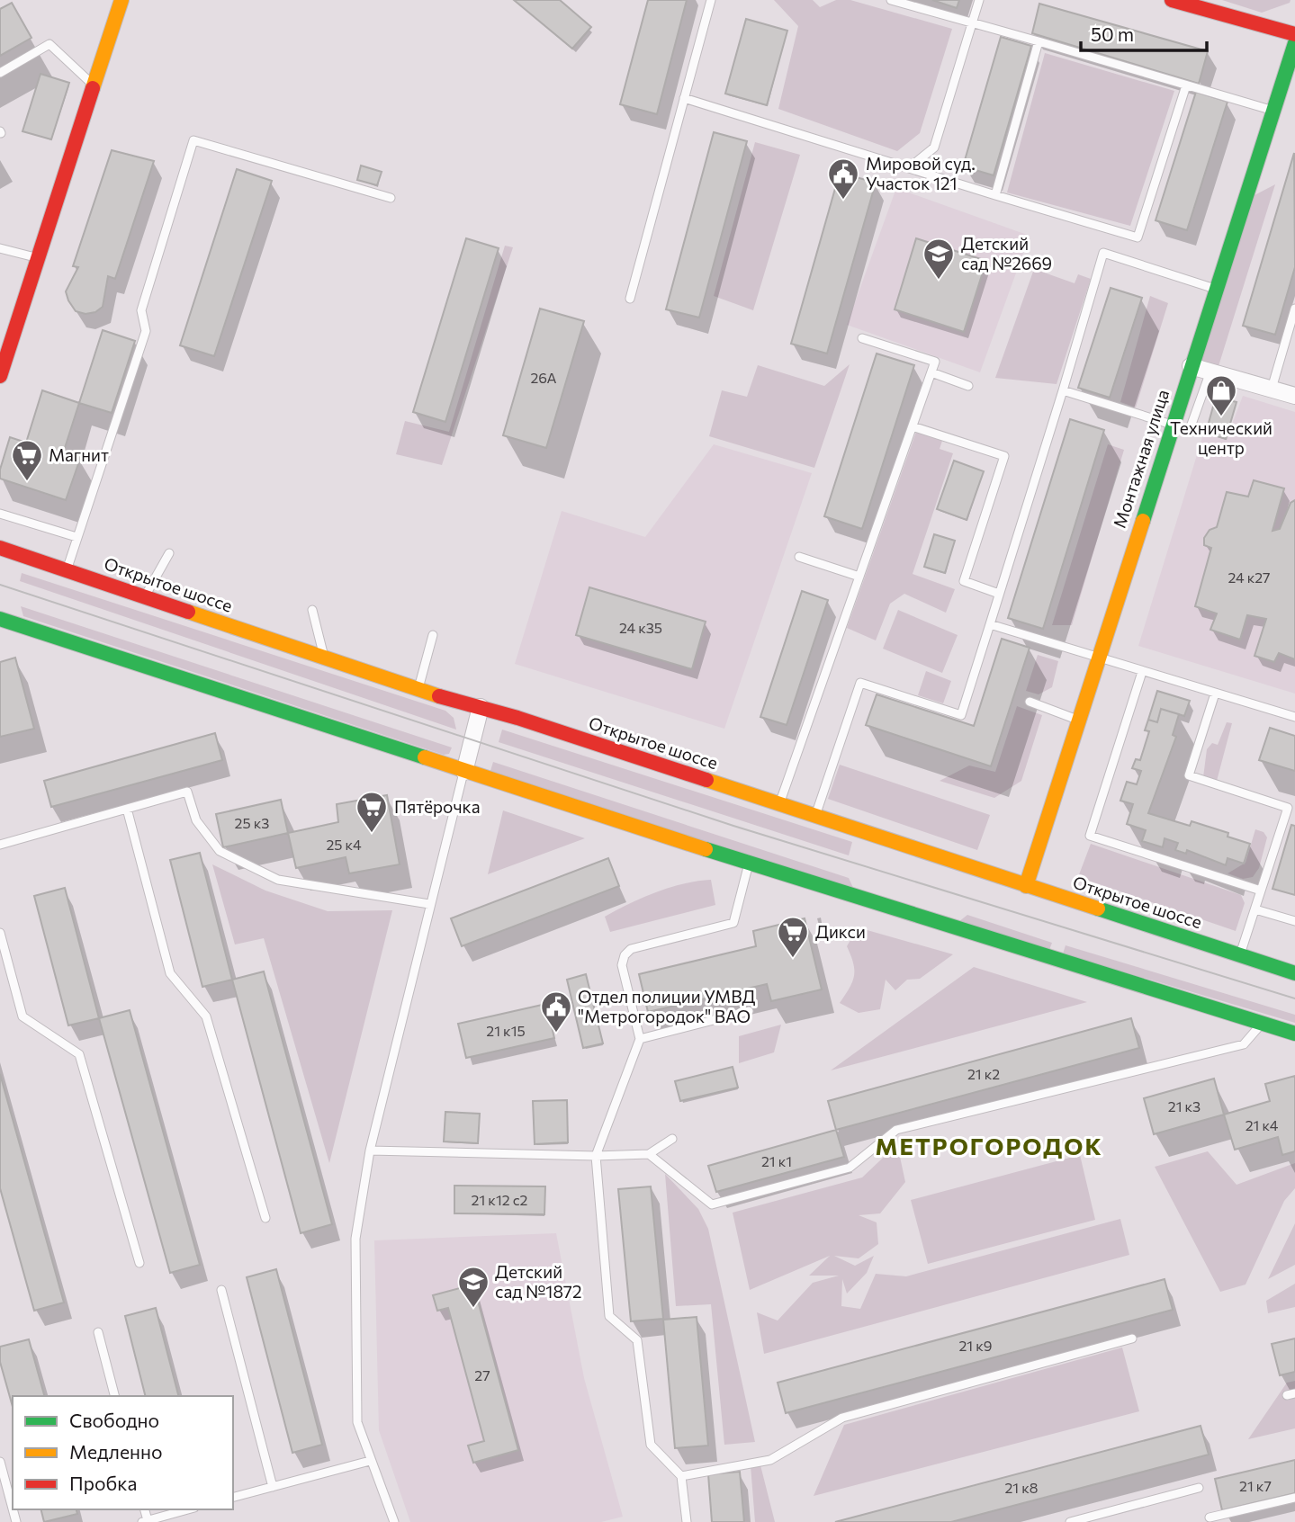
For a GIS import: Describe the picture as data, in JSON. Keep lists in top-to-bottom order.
{
  "streets": {
    "street": ["Монтажная улица", "Открытое шоссе"]
  },
  "crossings": [
    ["Монтажная улица", "Открытое шоссе"]
  ],
  "districts": ["МЕТРОГОРОДОК"],
  "places": {
    "public building": ["Мировой суд. Участок 121", "Отдел полиции УМВД \"Метрогородок\" ВАО"],
    "school or university": ["Детский сад №2669", "Детский сад №1872"],
    "shop": ["Технический центр"],
    "supermarket": ["Магнит", "Пятёрочка", "Дикси"]
  },
  "house_numbers": [
    "26А",
    "24 к27",
    "24 к35",
    "25 к3",
    "25 к4",
    "21 к15",
    "21 к2",
    "21 к3",
    "21 к4",
    "21 к1",
    "21 к12 с2",
    "21 к9",
    "27",
    "21 к7",
    "21 к8"
  ],
  "legend": ["Свободно", "Медленно", "Пробка"],
  "scale_bar": "50 m"
}
